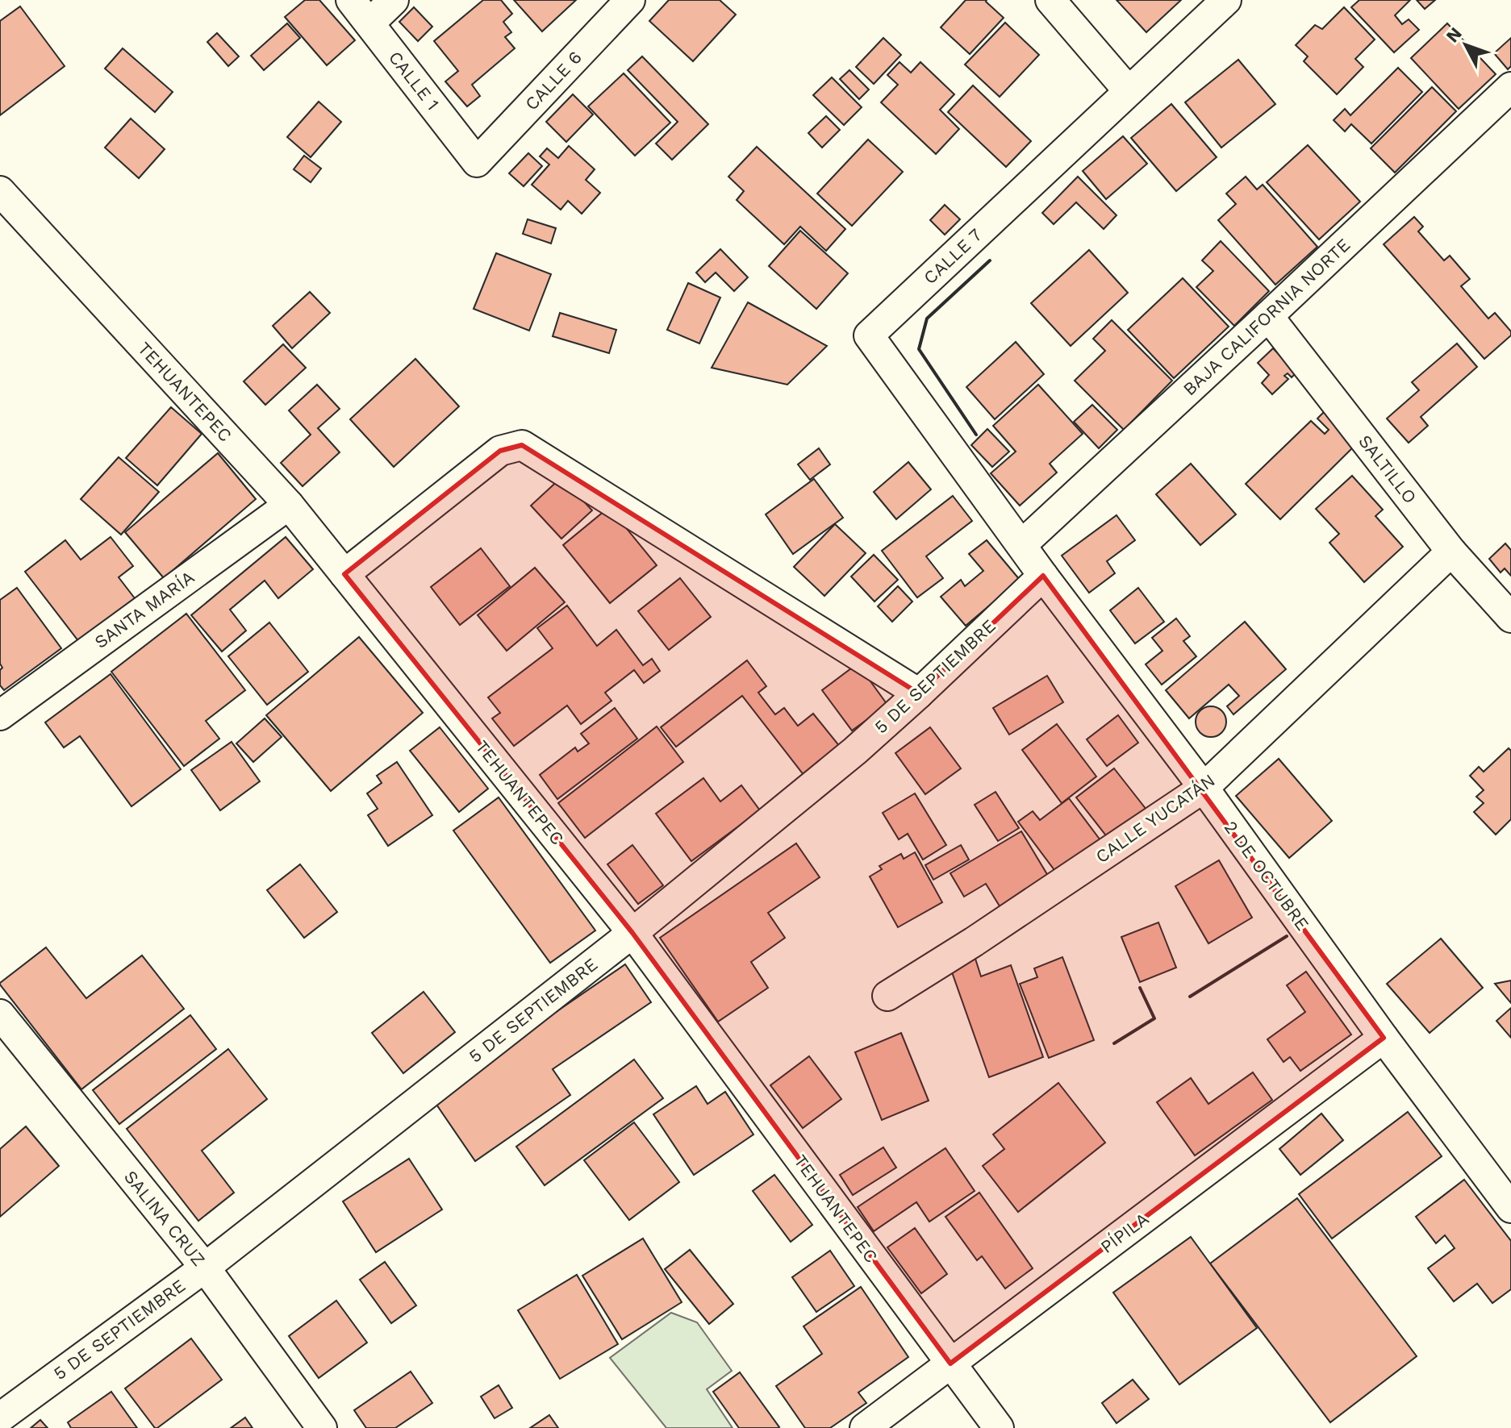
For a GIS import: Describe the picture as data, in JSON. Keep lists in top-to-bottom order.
{
  "streets": {
    "street": [
      "CALLE 1",
      "CALLE 6",
      "CALLE 7",
      "BAJA CALIFORNIA NORTE",
      "TEHUANTEPEC",
      "SALTILLO",
      "SANTA MARÍA",
      "5 DE SEPTIEMBRE",
      "CALLE YUCATÁN",
      "2 DE OCTUBRE",
      "SALINA CRUZ",
      "PÍPILA"
    ]
  },
  "crossings": [
    ["CALLE 1", "CALLE 6"],
    ["CALLE 7", "BAJA CALIFORNIA NORTE"],
    ["CALLE 7", "2 DE OCTUBRE"],
    ["BAJA CALIFORNIA NORTE", "SALTILLO"],
    ["BAJA CALIFORNIA NORTE", "2 DE OCTUBRE"],
    ["TEHUANTEPEC", "SANTA MARÍA"],
    ["TEHUANTEPEC", "5 DE SEPTIEMBRE"],
    ["TEHUANTEPEC", "PÍPILA"],
    ["SALTILLO", "CALLE YUCATÁN"],
    ["5 DE SEPTIEMBRE", "2 DE OCTUBRE"],
    ["5 DE SEPTIEMBRE", "SALINA CRUZ"],
    ["CALLE YUCATÁN", "2 DE OCTUBRE"],
    ["2 DE OCTUBRE", "PÍPILA"]
  ],
  "north": "top left"
}
